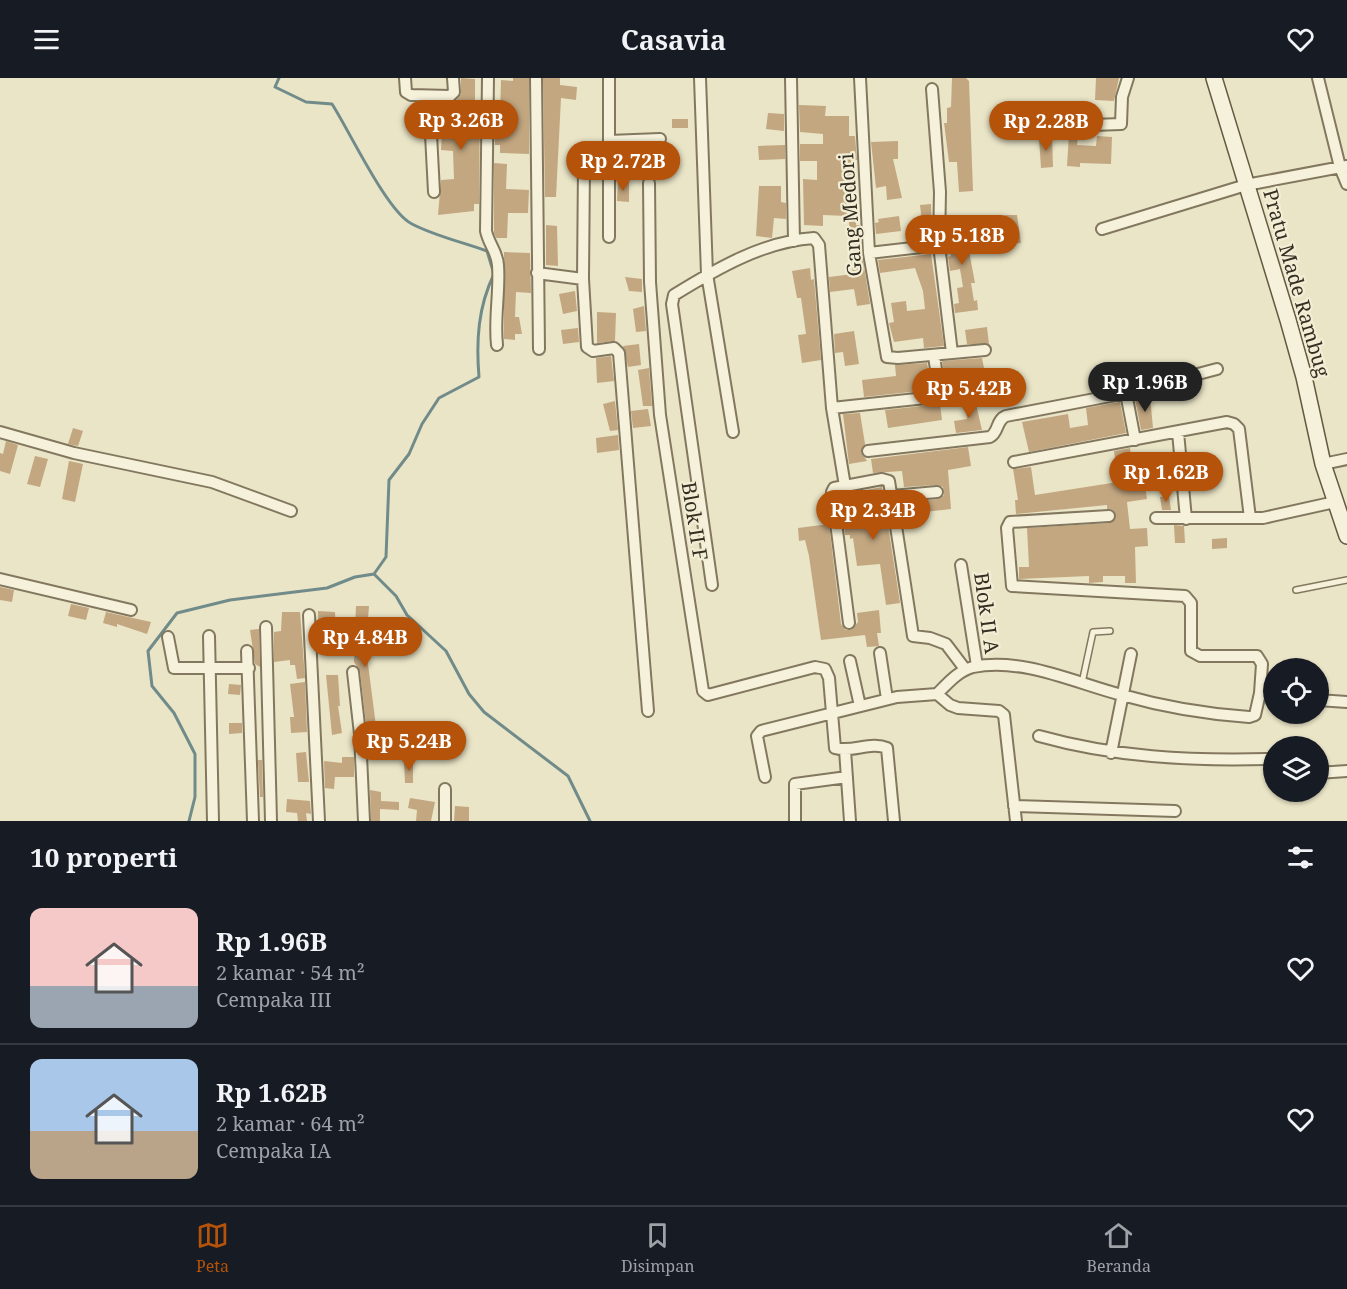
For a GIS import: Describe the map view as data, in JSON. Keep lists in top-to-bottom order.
{
  "streets": {
    "street": [
      "Gang Medori",
      "Pratu Made Rambug",
      "Blok II F",
      "Blok II A"
    ]
  },
  "page": {
    "header": "Casavia",
    "price": [
      "Rp 3.26B",
      "Rp 2.28B",
      "Rp 2.72B",
      "Rp 5.18B",
      "Rp 1.96B",
      "Rp 5.42B",
      "Rp 1.62B",
      "Rp 2.34B",
      "Rp 4.84B",
      "Rp 5.24B"
    ],
    "heading": "10 properti",
    "list": [
      {
        "name": "Rp 1.96B",
        "note": "2 kamar · 54 m² · Cempaka III"
      },
      {
        "name": "Rp 1.62B",
        "note": "2 kamar · 64 m² · Cempaka IA"
      }
    ],
    "tabs": ["Peta", "Disimpan", "Beranda"]
  }
}
